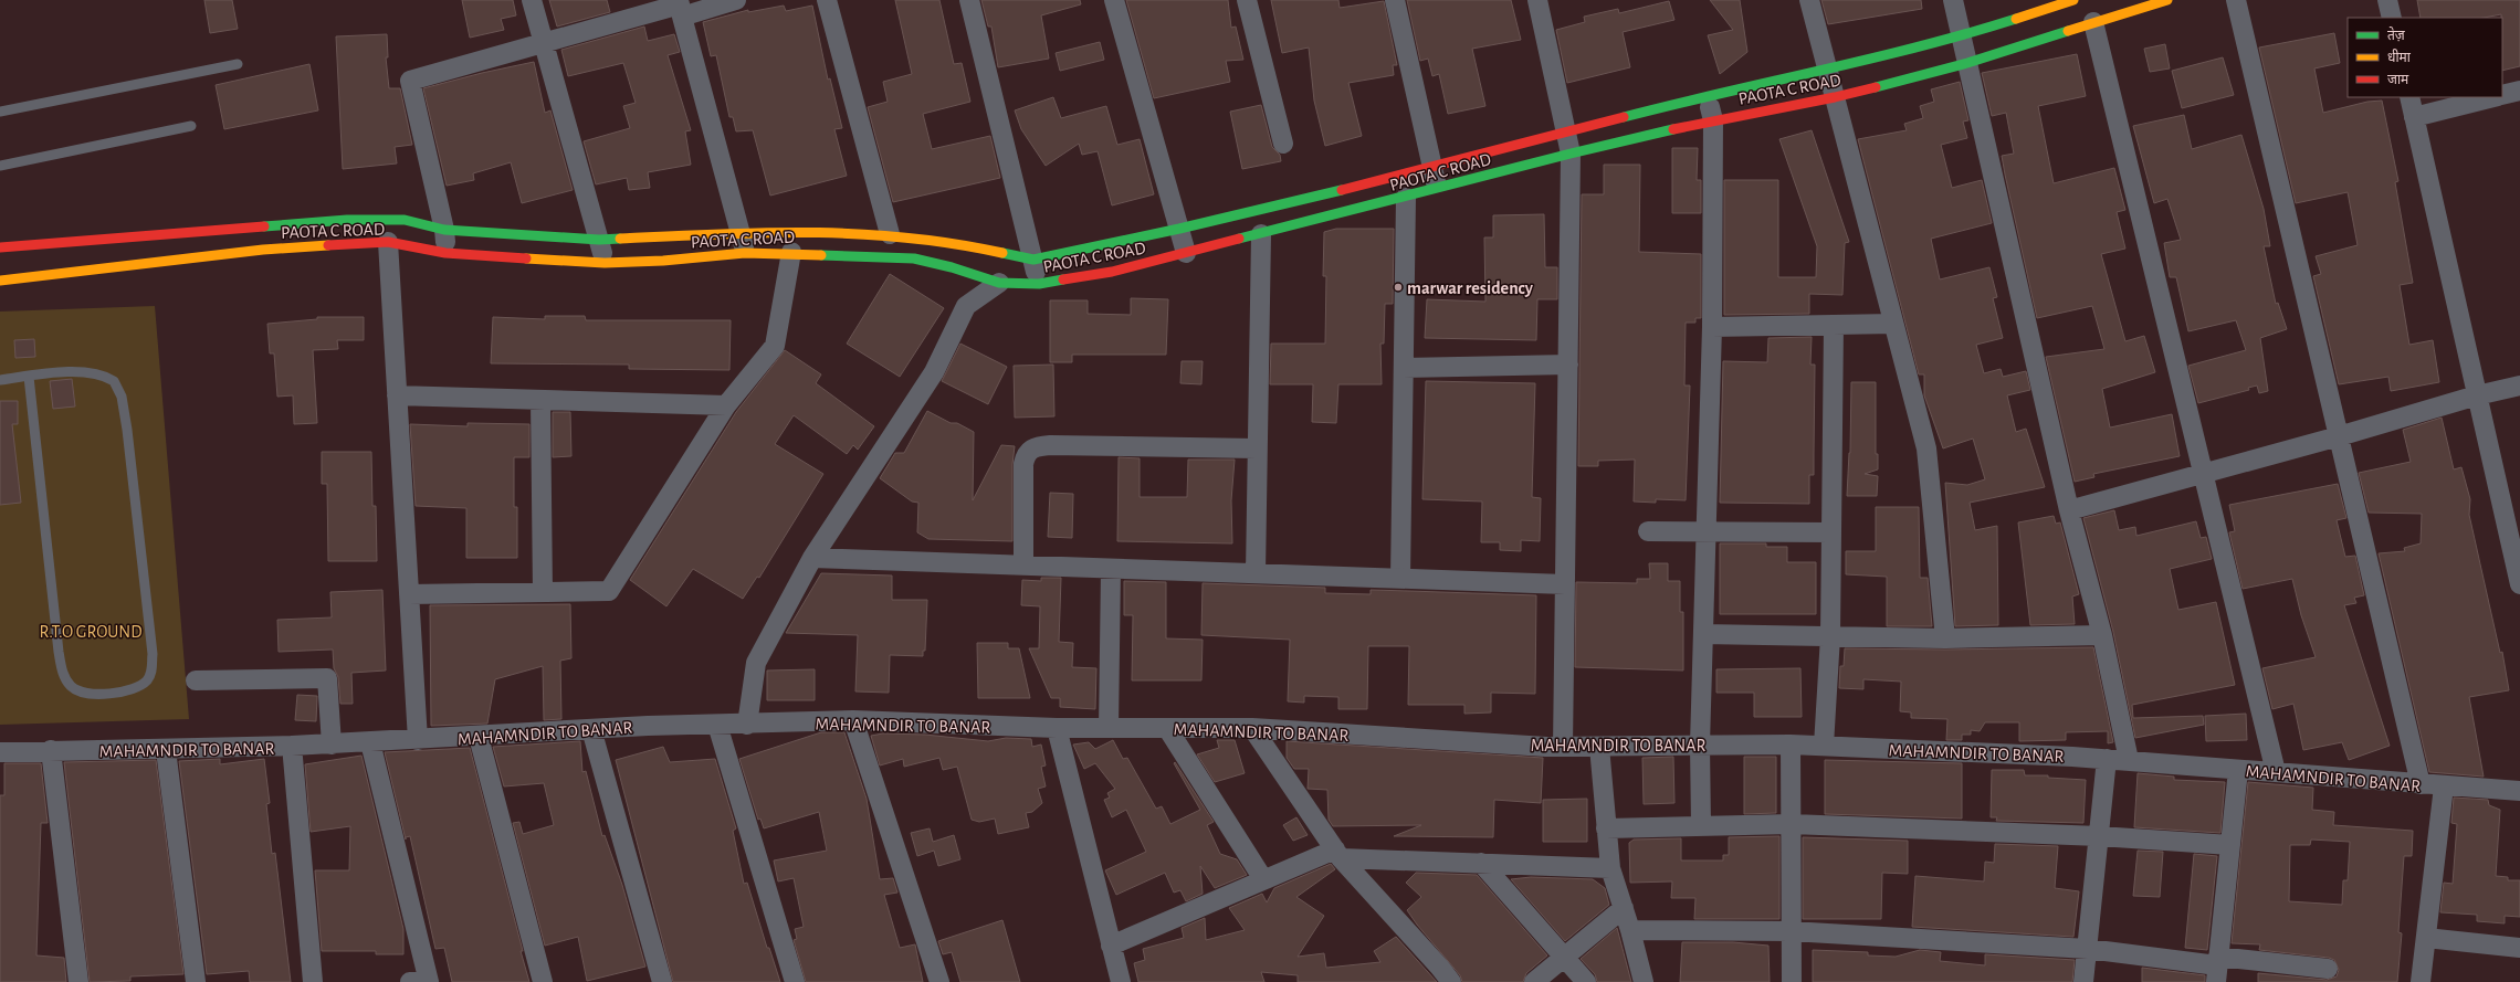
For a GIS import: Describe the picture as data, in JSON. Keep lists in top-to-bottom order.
{
  "streets": {
    "street": ["PAOTA C ROAD", "MAHAMNDIR TO BANAR"]
  },
  "parks": ["R.T.O GROUND"],
  "places": ["marwar residency"],
  "legend": ["तेज़", "धीमा", "जाम"]
}
